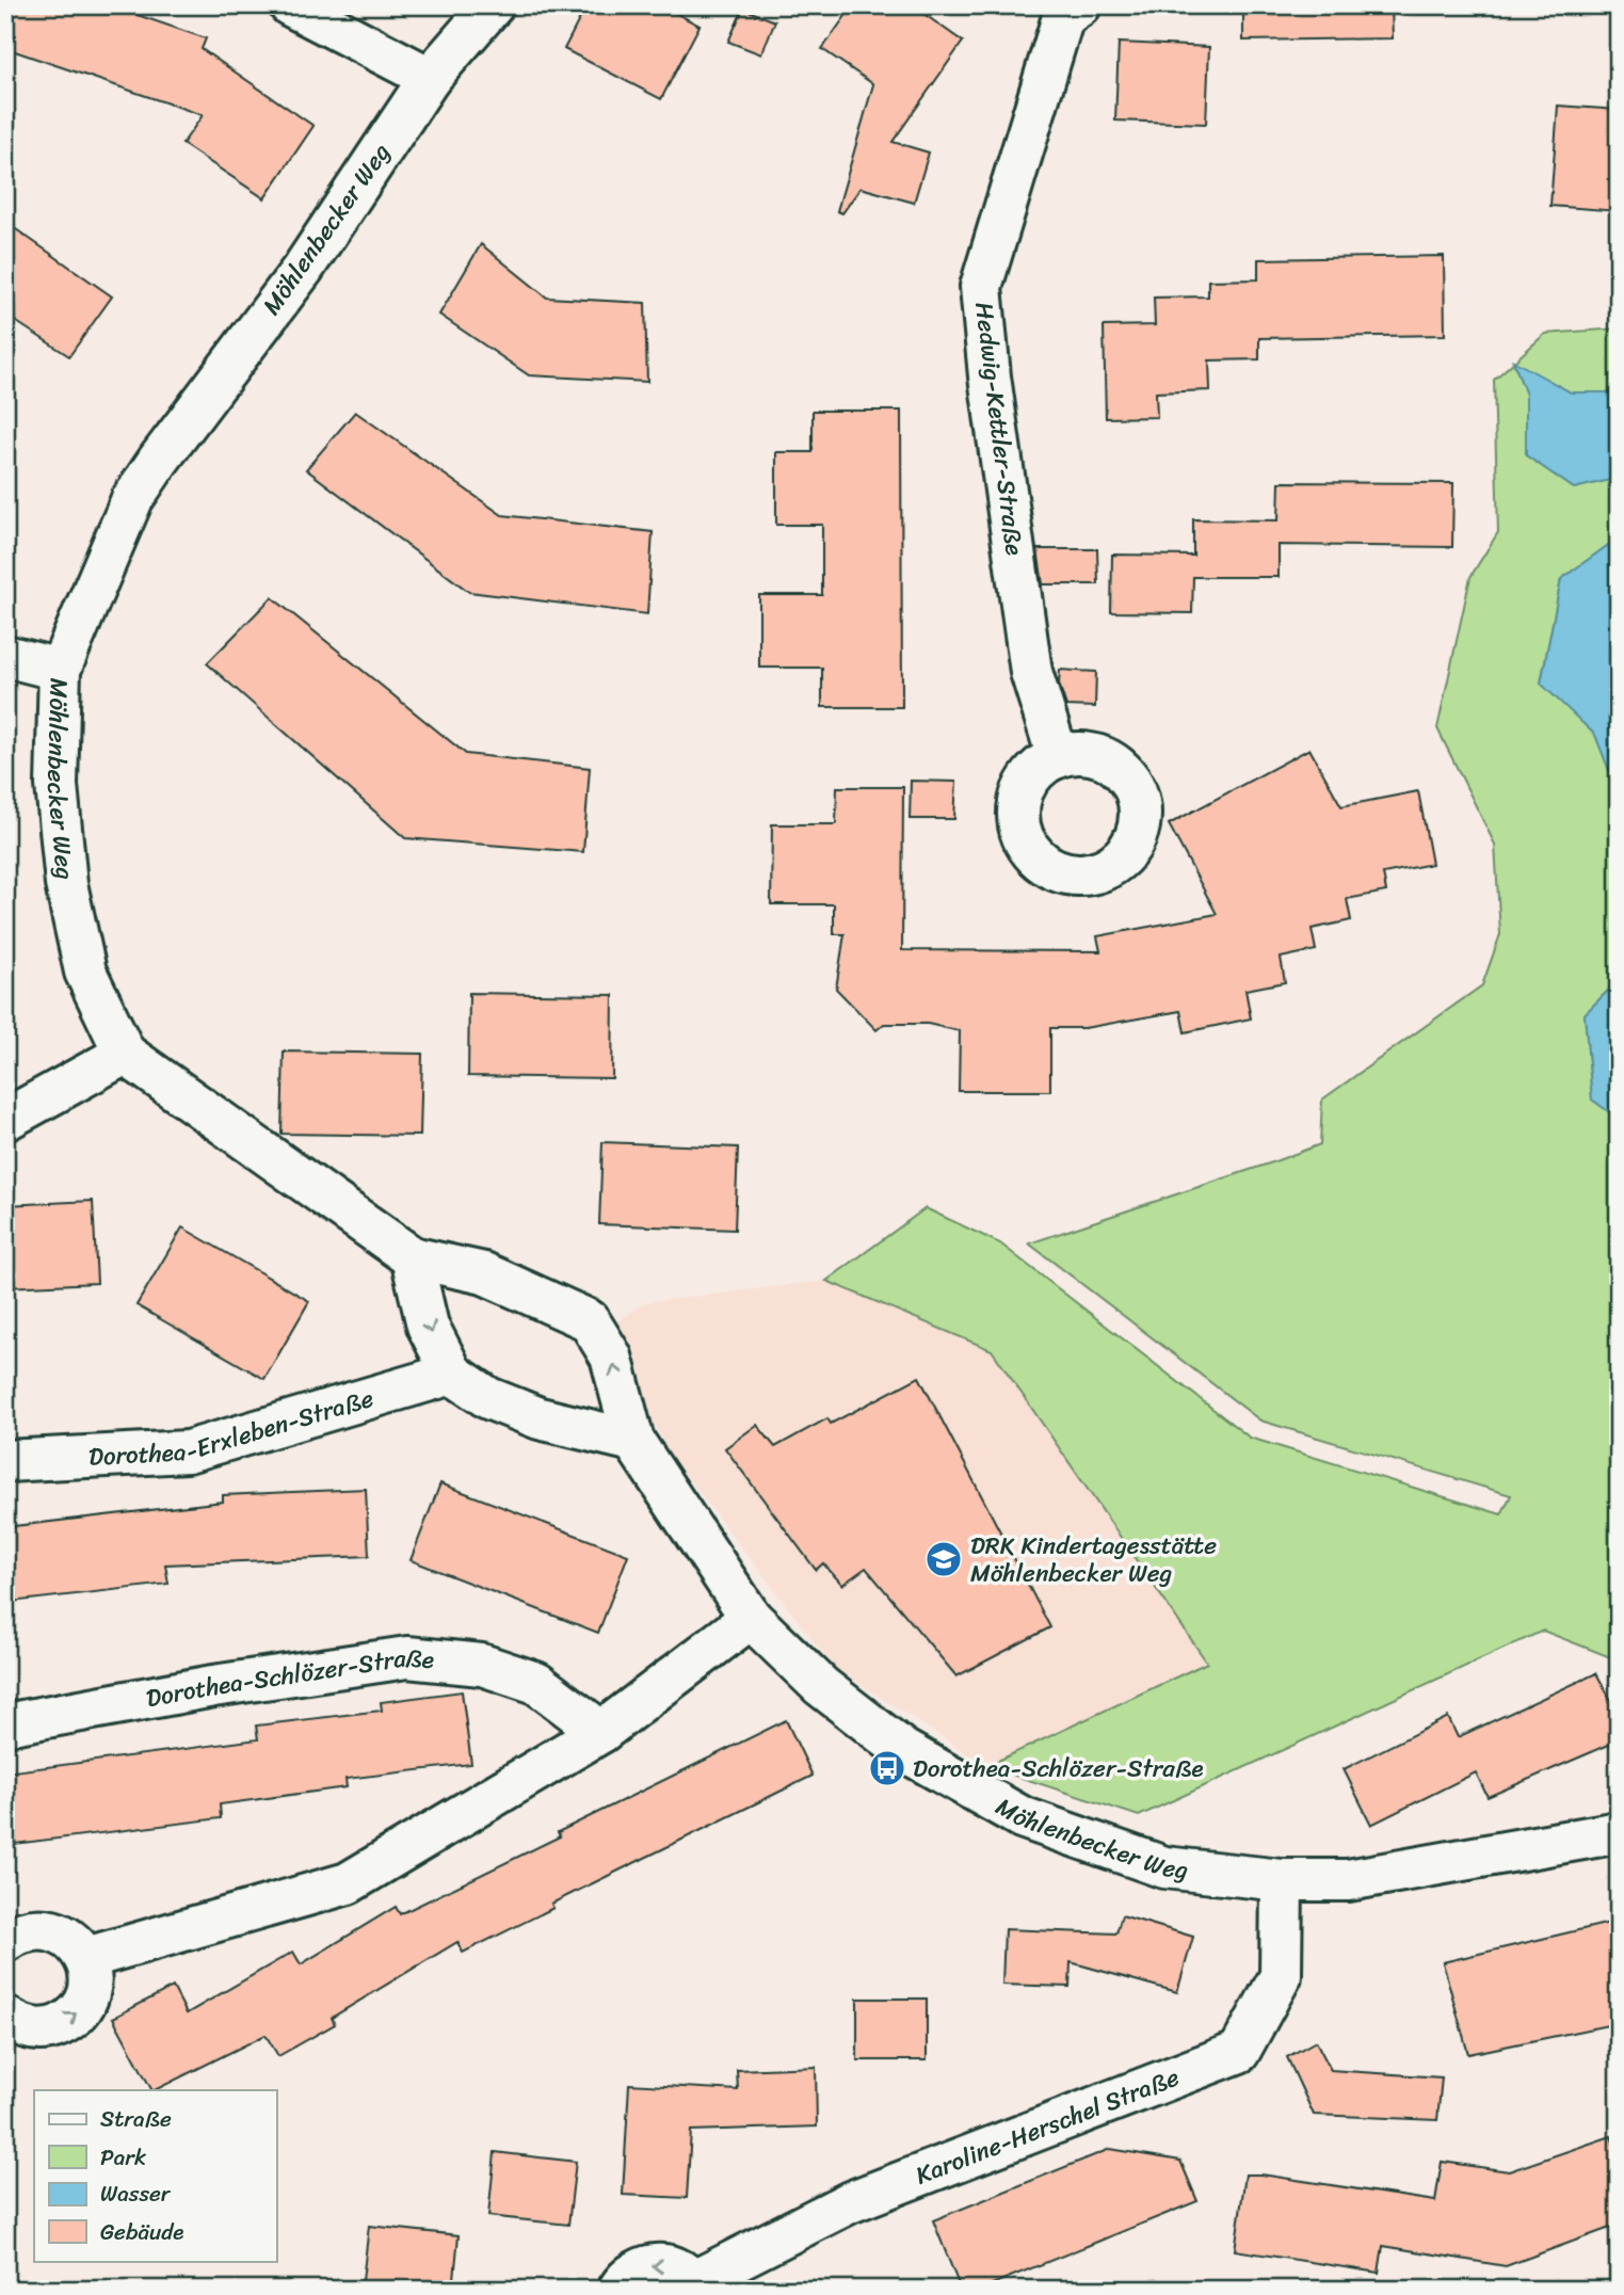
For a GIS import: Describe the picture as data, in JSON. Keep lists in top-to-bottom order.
{
  "streets": {
    "street": [
      "Möhlenbecker Weg",
      "Hedwig-Kettler-Straße",
      "Dorothea-Erxleben-Straße",
      "Dorothea-Schlözer-Straße",
      "Karoline-Herschel Straße"
    ]
  },
  "crossings": [
    ["Möhlenbecker Weg", "Karoline-Herschel Straße"]
  ],
  "places": {
    "school or university": ["DRK Kindertagesstätte Möhlenbecker Weg"],
    "bus stop": ["Dorothea-Schlözer-Straße"]
  },
  "legend": [
    "Straße",
    "Park",
    "Wasser",
    "Gebäude"
  ]
}
